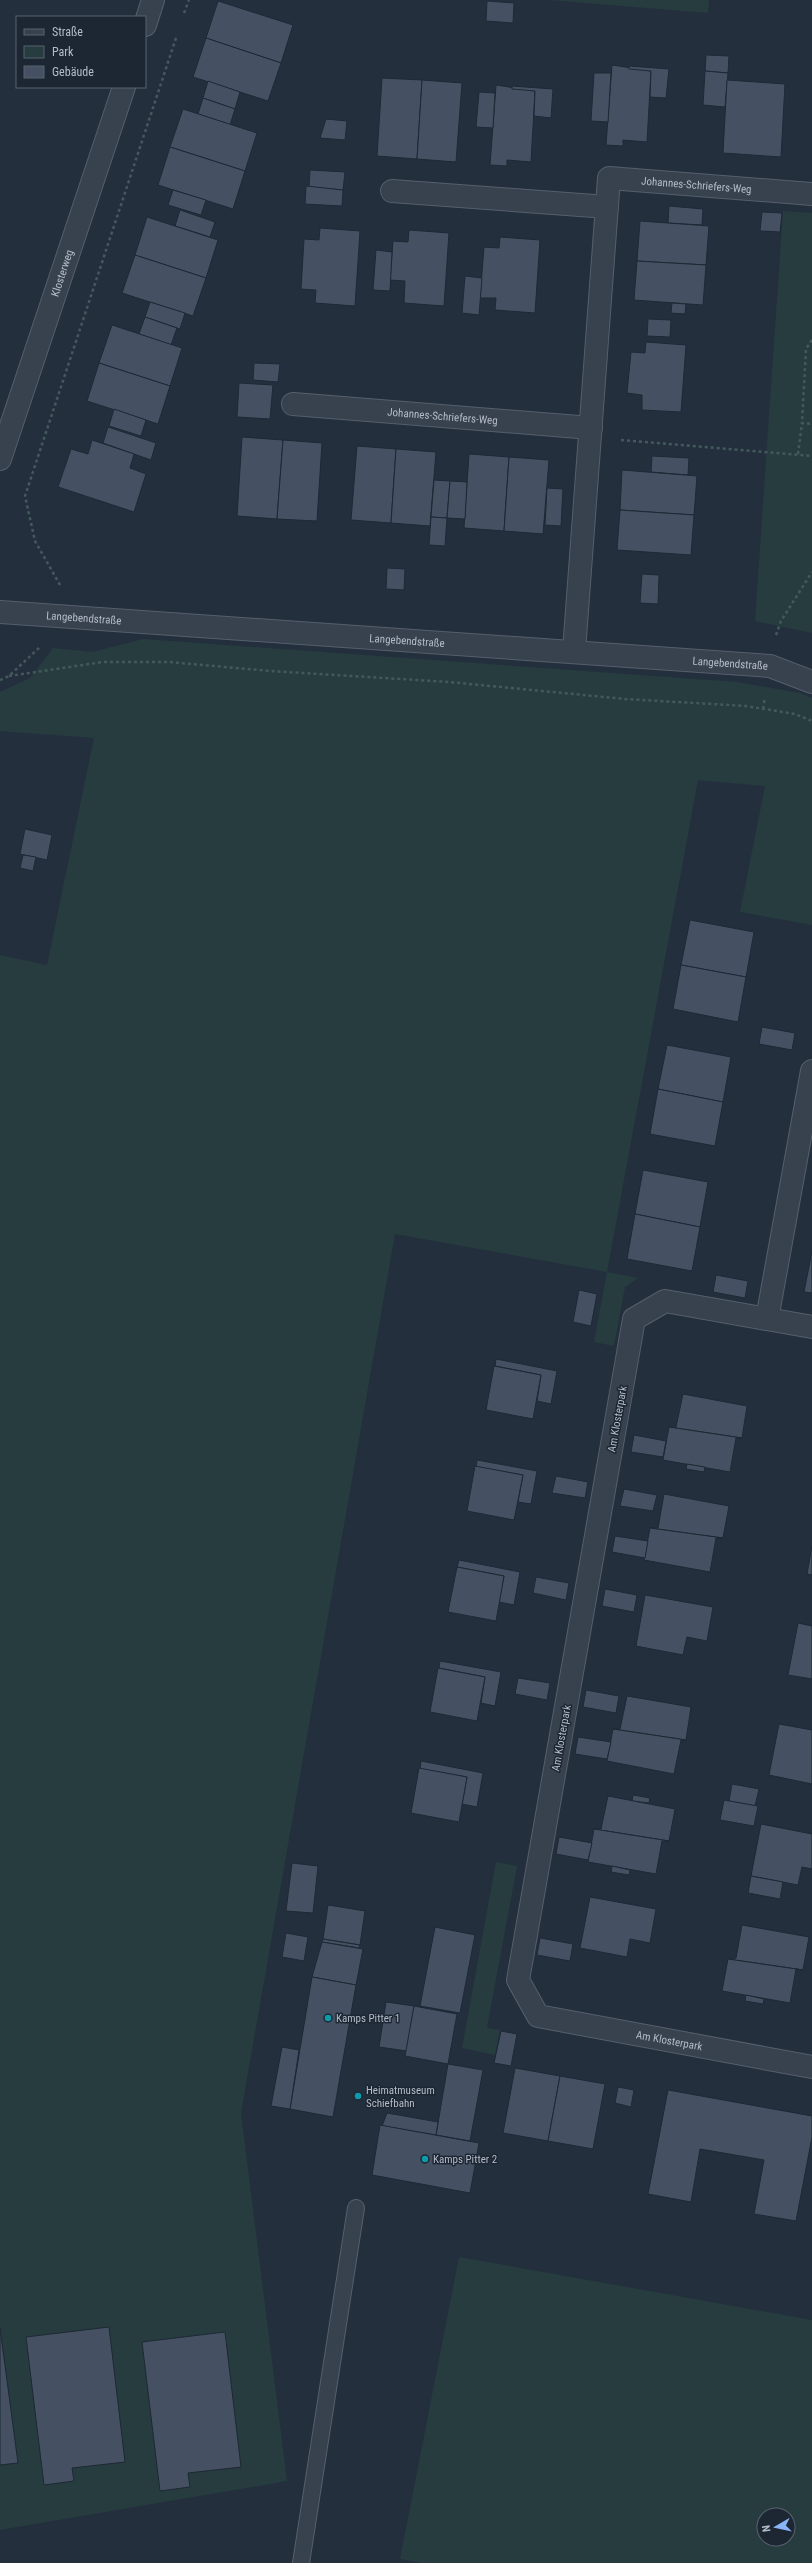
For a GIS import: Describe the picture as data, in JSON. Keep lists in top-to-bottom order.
{
  "streets": {
    "street": [
      "Johannes-Schriefers-Weg",
      "Klosterweg",
      "Langebendstraße",
      "Am Klosterpark"
    ]
  },
  "crossings": [
    ["Johannes-Schriefers-Weg", "Langebendstraße"]
  ],
  "places": ["Kamps Pitter 1", "Heimatmuseum Schiefbahn", "Kamps Pitter 2"],
  "legend": ["Straße", "Park", "Gebäude"],
  "north": "left"
}
